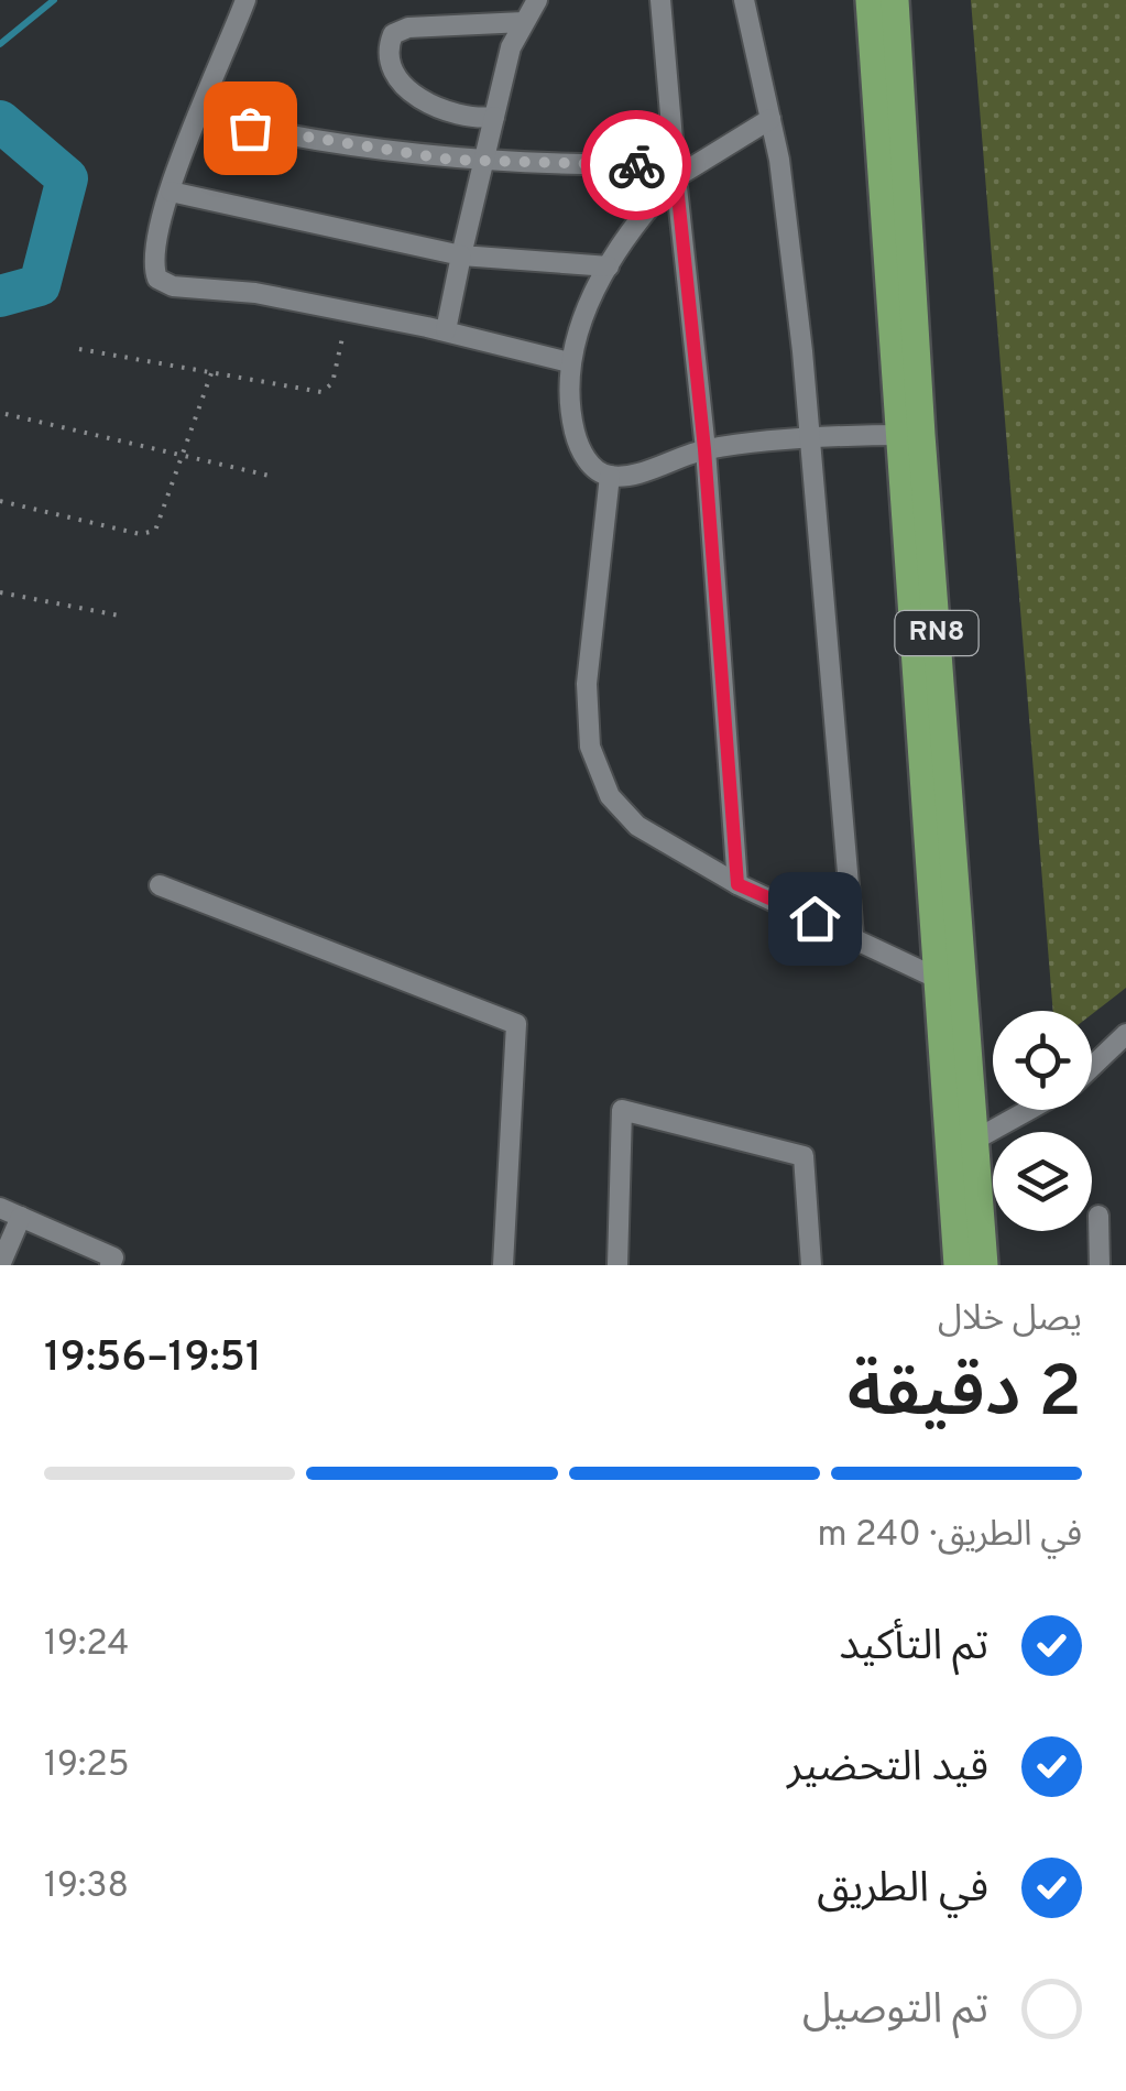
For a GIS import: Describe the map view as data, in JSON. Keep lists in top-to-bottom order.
{
  "streets": {
    "main road": ["RN8"]
  },
  "page": {
    "heading": ["2 دقيقة", "يصل خلال", "19:51–19:56"],
    "bar": "في الطريق · 240 m",
    "list": [
      ["تم التأكيد", "19:24"],
      ["قيد التحضير", "19:25"],
      ["في الطريق", "19:38"],
      "تم التوصيل"
    ]
  }
}
